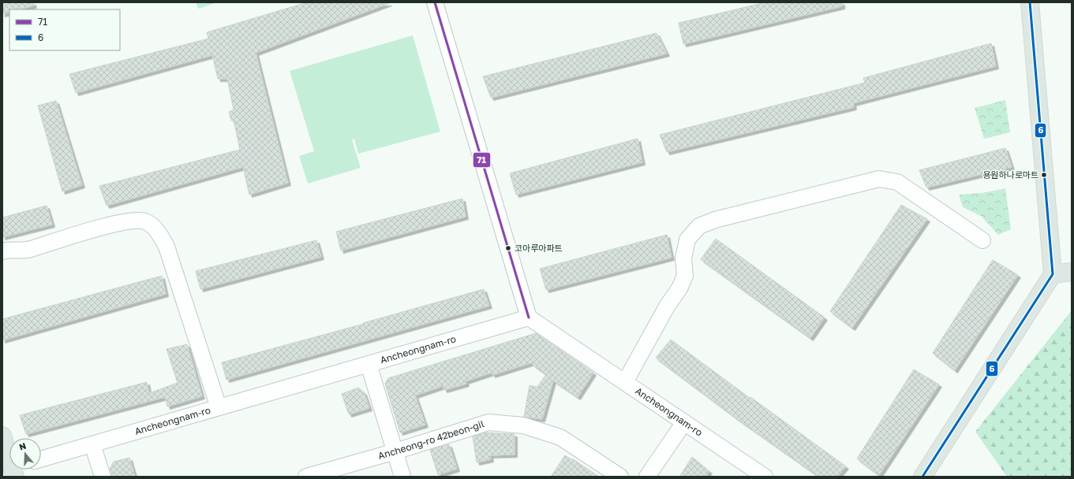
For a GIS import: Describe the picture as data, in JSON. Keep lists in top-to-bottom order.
{
  "streets": {
    "street": ["Ancheongnam-ro", "Ancheong-ro 42beon-gil"]
  },
  "places": ["용원하나로마트", "코아루아파트"],
  "lines": ["transit line 71", "transit line 6"],
  "legend": ["71", "6"],
  "north": "top"
}
